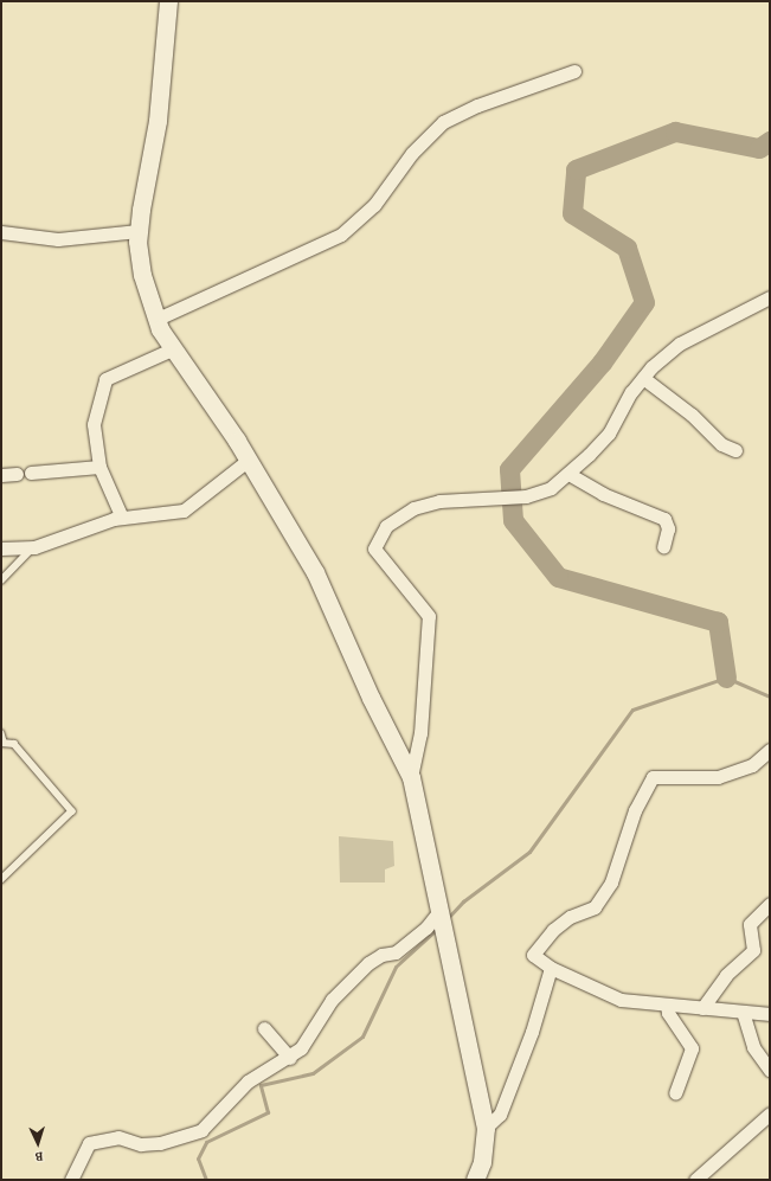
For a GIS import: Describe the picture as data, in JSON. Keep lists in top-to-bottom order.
{
  "north": "bottom"
}
